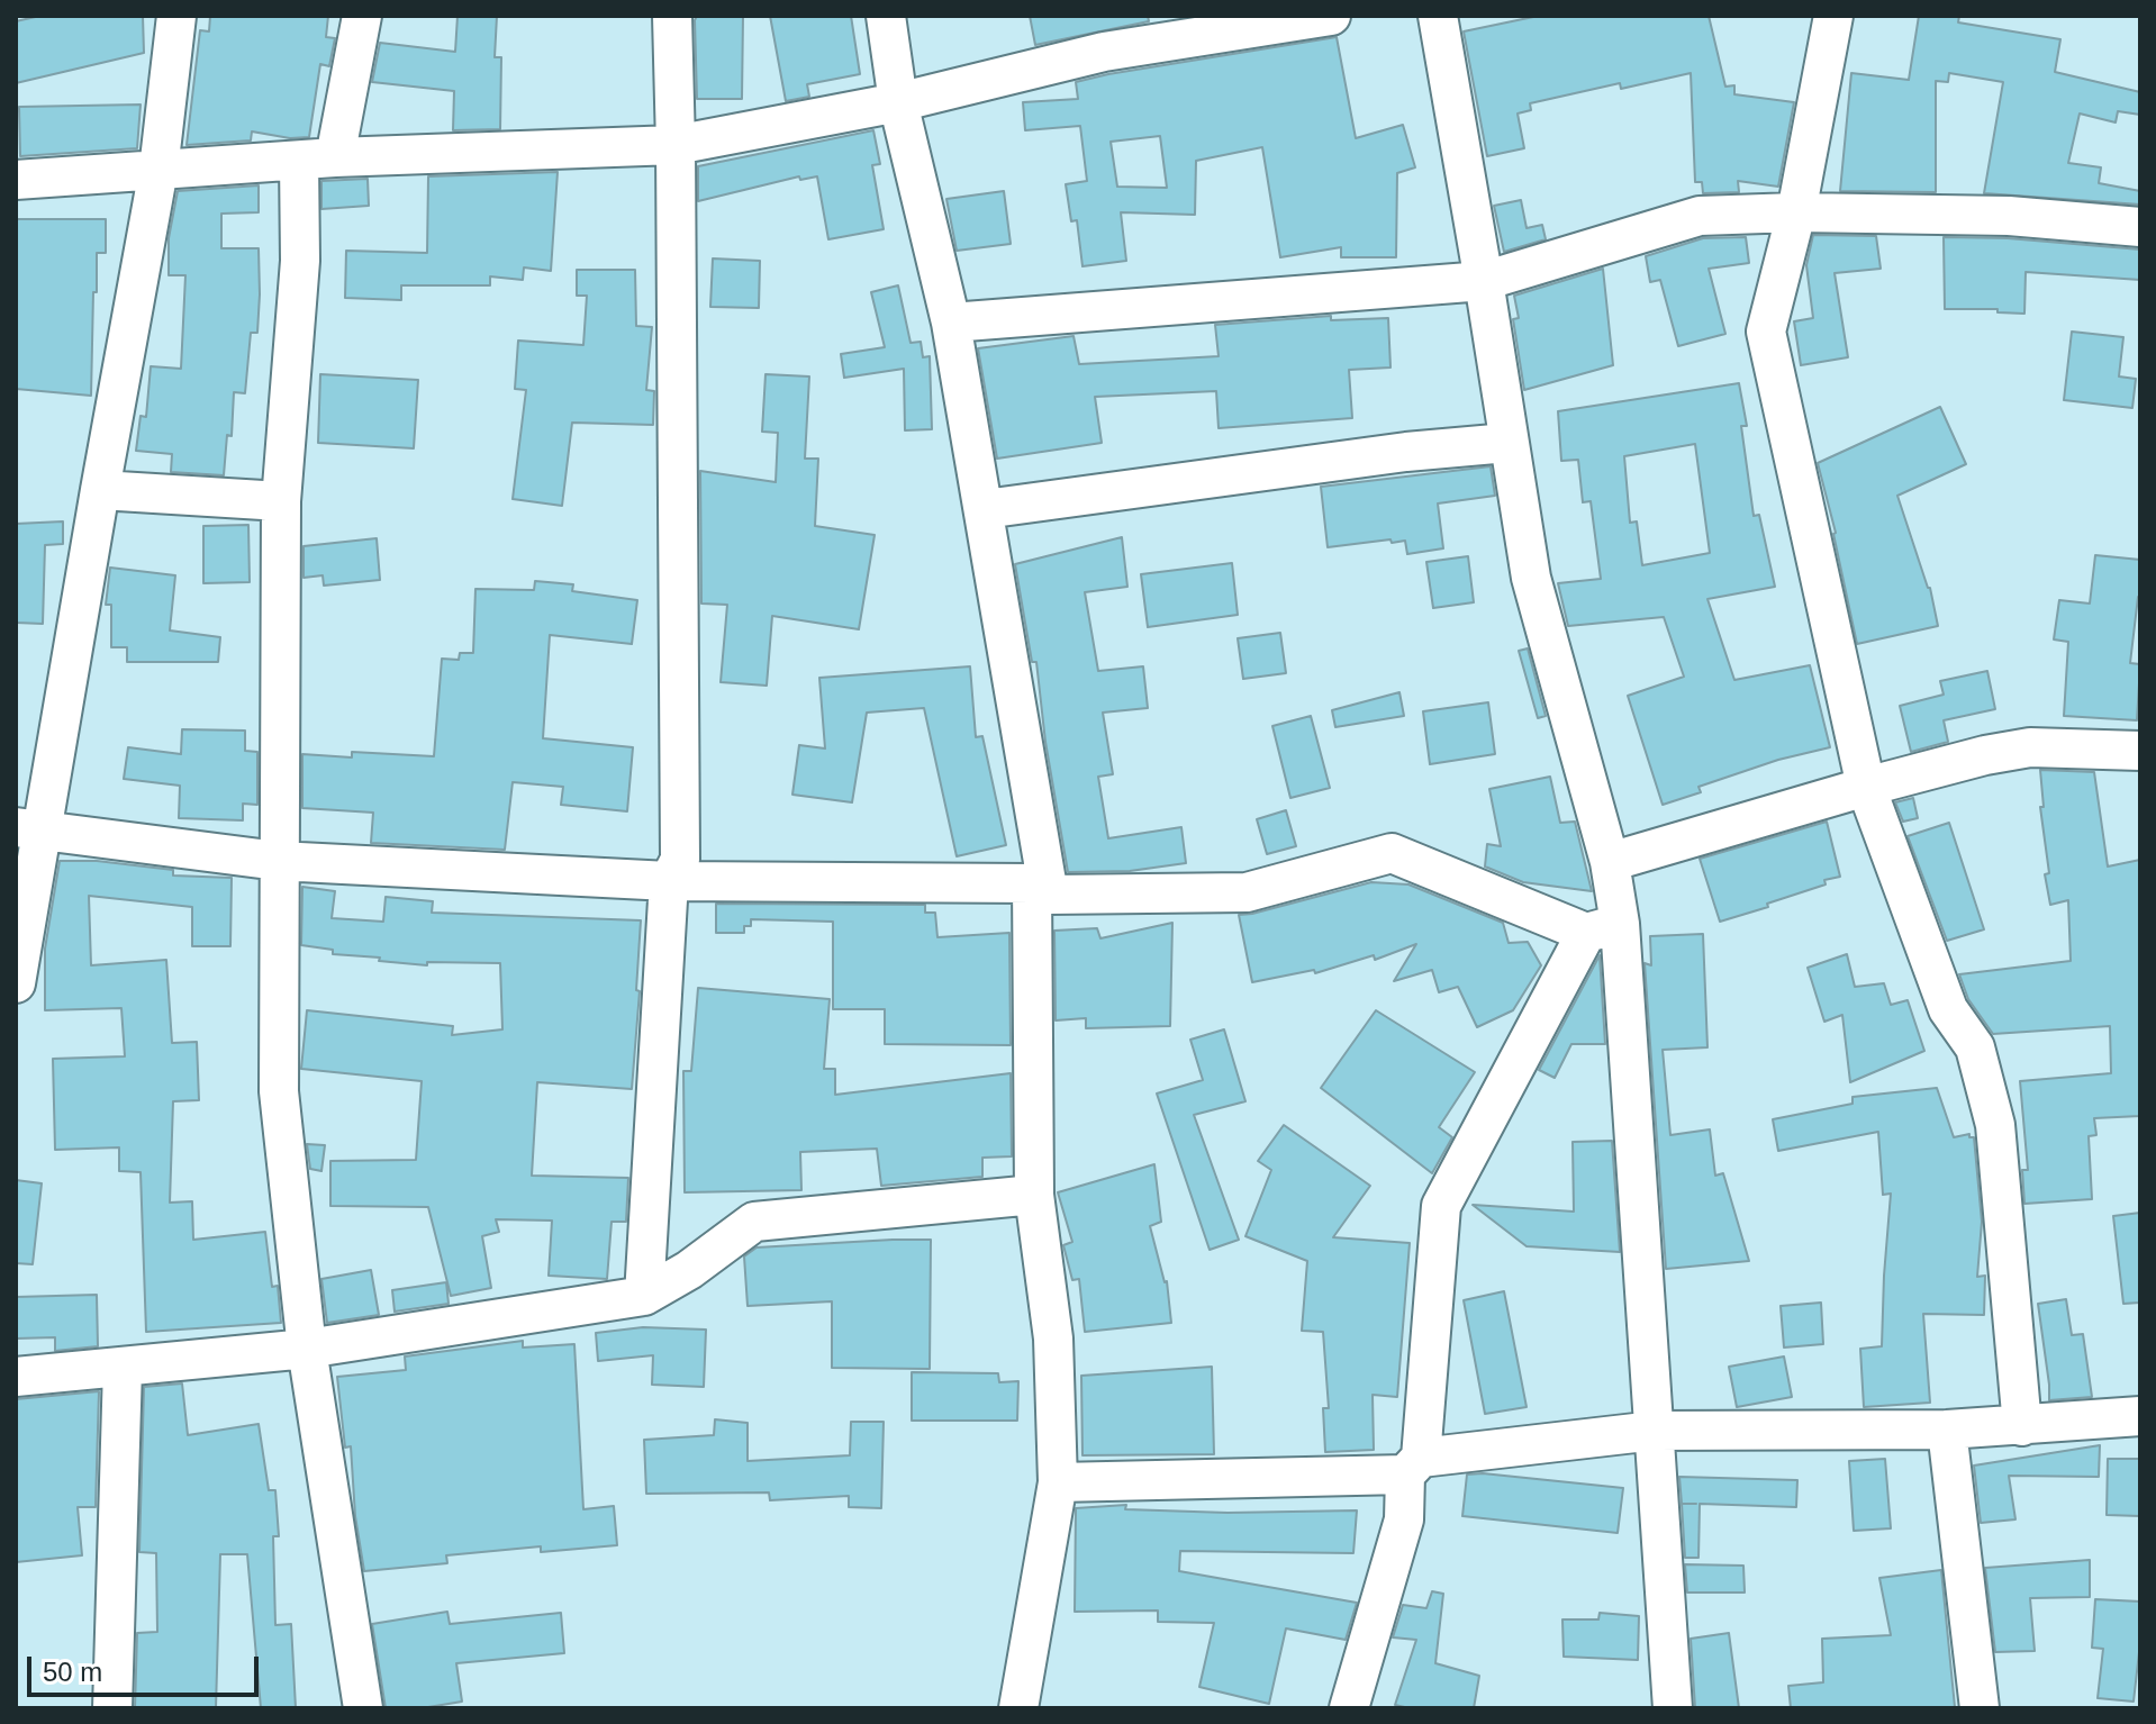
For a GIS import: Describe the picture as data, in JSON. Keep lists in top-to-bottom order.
{
  "scale_bar": "50 m"
}
